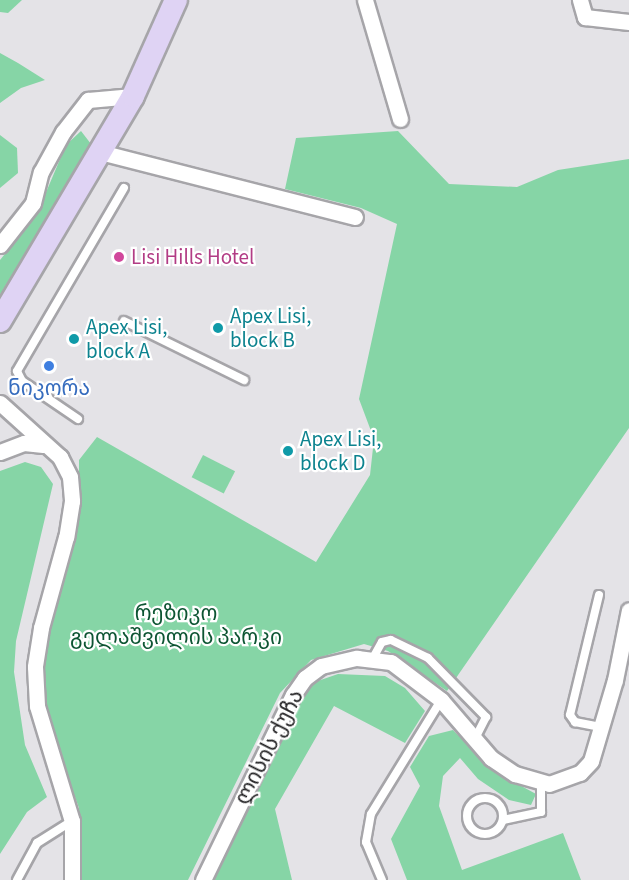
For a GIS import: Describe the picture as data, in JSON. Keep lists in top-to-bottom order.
{
  "streets": {
    "street": ["ლისის ქუჩა"]
  },
  "parks": ["რეზიკო გელაშვილის პარკი"],
  "places": [
    "Lisi Hills Hotel",
    "Apex Lisi, block B",
    "Apex Lisi, block A",
    "ნიკორა",
    "Apex Lisi, block D"
  ]
}
